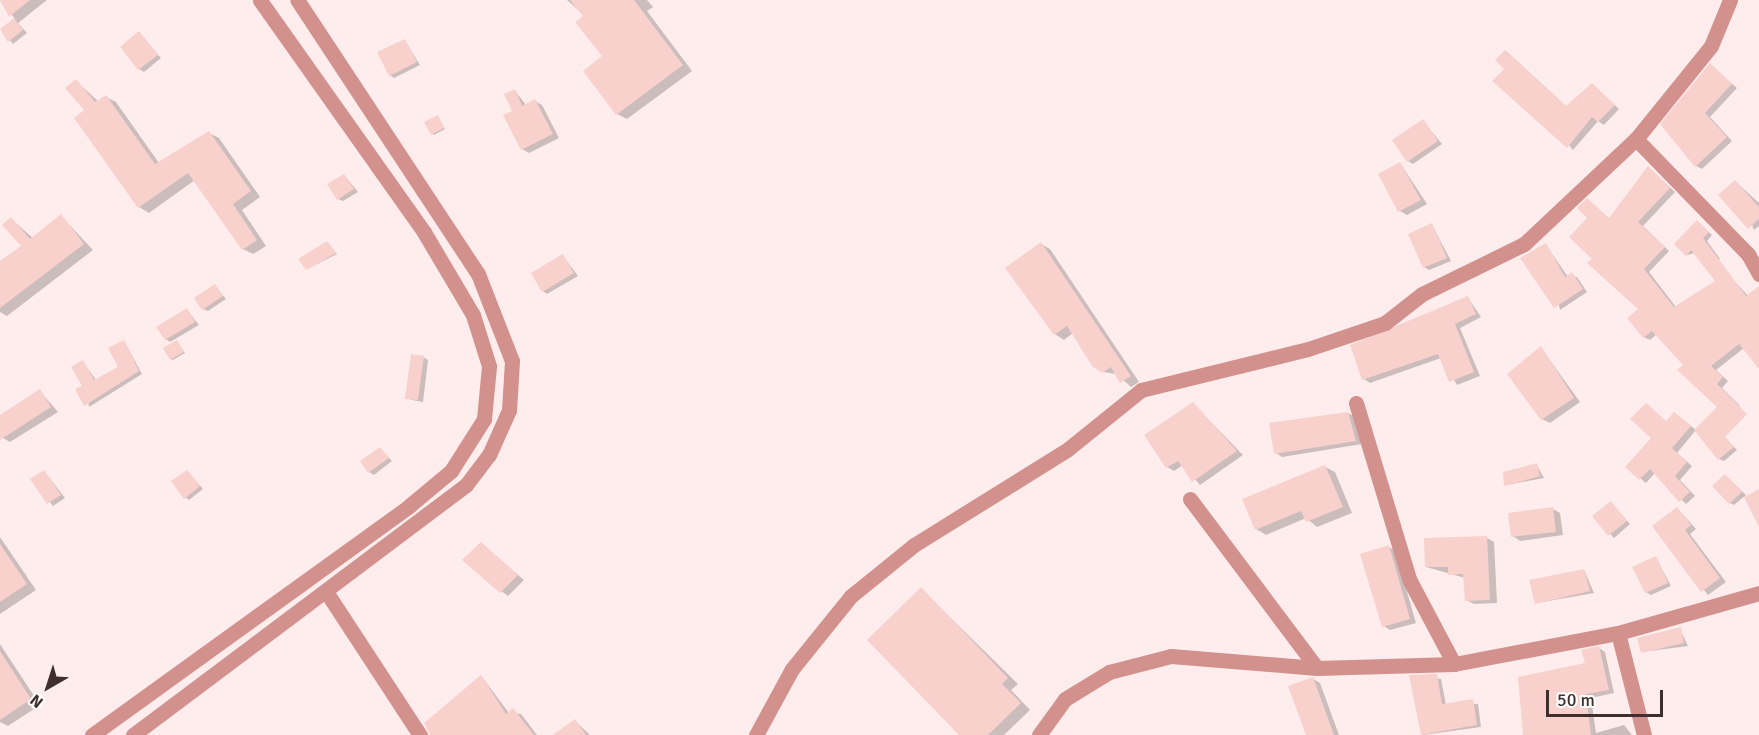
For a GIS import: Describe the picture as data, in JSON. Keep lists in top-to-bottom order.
{
  "scale_bar": "50 m",
  "north": "bottom left"
}
